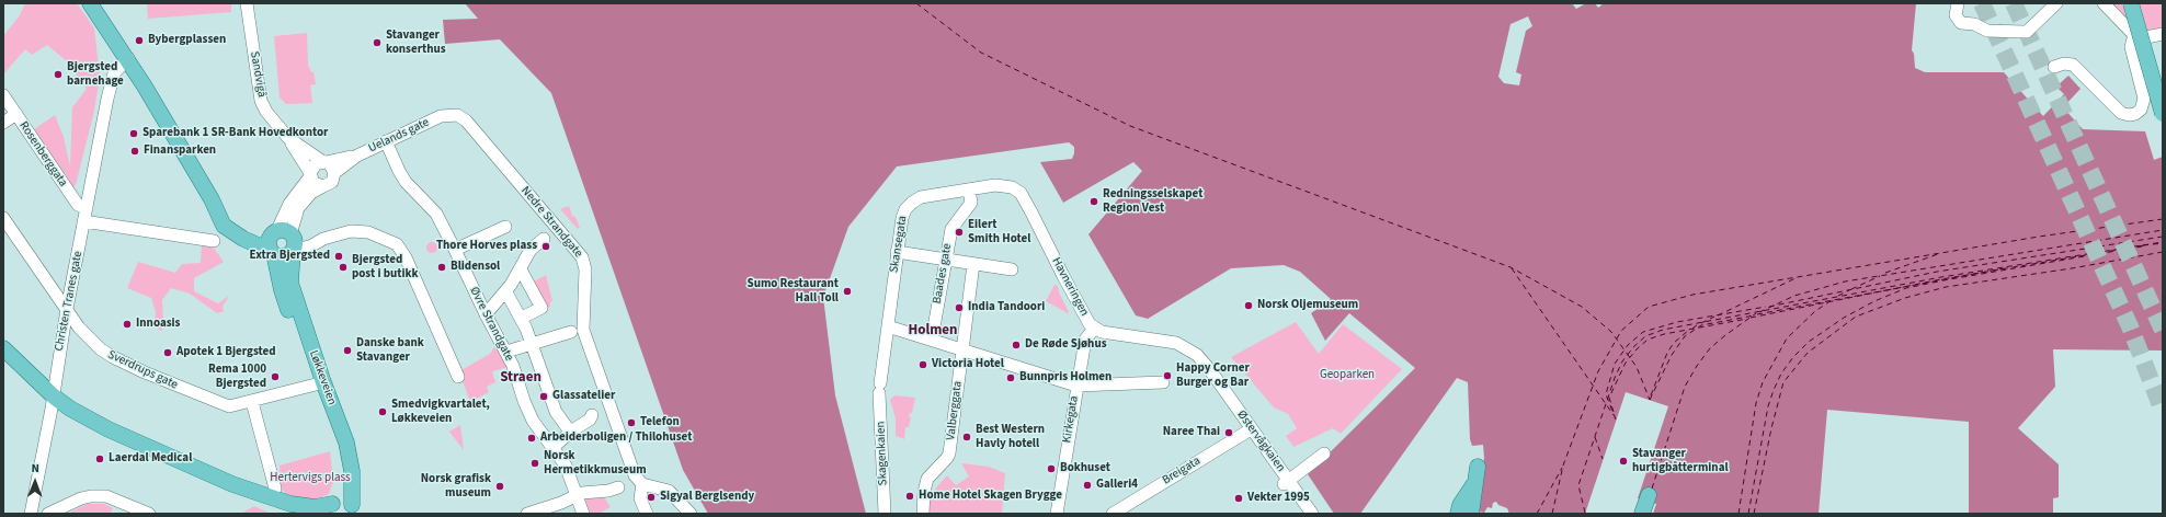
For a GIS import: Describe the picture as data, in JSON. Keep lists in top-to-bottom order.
{
  "streets": {
    "main road": ["Løkkeveien"],
    "street": [
      "Sandvigå",
      "Uelands gate",
      "Rosenberggata",
      "Nedre Strandgate",
      "Skansegata",
      "Baades gate",
      "Havneringen",
      "Christen Tranes gate",
      "Øvre Strandgate",
      "Sverdrups gate",
      "Valberggata",
      "Kirkegata",
      "Østervågkaien",
      "Skagenkaien",
      "Breigata"
    ]
  },
  "crossings": [
    ["Sandvigå", "Uelands gate"],
    ["Uelands gate", "Nedre Strandgate"],
    ["Uelands gate", "Øvre Strandgate"],
    ["Rosenberggata", "Christen Tranes gate"],
    ["Skansegata", "Baades gate"],
    ["Skansegata", "Havneringen"],
    ["Skansegata", "Skagenkaien"],
    ["Havneringen", "Kirkegata"],
    ["Havneringen", "Østervågkaien"],
    ["Christen Tranes gate", "Sverdrups gate"],
    ["Sverdrups gate", "Løkkeveien"],
    ["Østervågkaien", "Breigata"]
  ],
  "districts": ["Holmen", "Straen"],
  "parks": ["Geoparken", "Hertervigs plass"],
  "places": [
    "Bybergplassen",
    "Stavanger konserthus",
    "Bjergsted barnehage",
    "Sparebank 1 SR-Bank Hovedkontor",
    "Finansparken",
    "Redningsselskapet Region Vest",
    "Eilert Smith Hotel",
    "Thore Horves plass",
    "Extra Bjergsted",
    "Bjergsted post i butikk",
    "Blidensol",
    "Sumo Restaurant Hall Toll",
    "Norsk Oljemuseum",
    "India Tandoori",
    "Innoasis",
    "De Røde Sjøhus",
    "Danske bank Stavanger",
    "Apotek 1 Bjergsted",
    "Victoria Hotel",
    "Happy Corner Burger og Bar",
    "Rema 1000 Bjergsted",
    "Bunnpris Holmen",
    "Glassatelier",
    "Smedvigkvartalet, Løkkeveien",
    "Telefon",
    "Naree Thai",
    "Best Western Havly hotell",
    "Arbeiderboligen / Thilohuset",
    "Laerdal Medical",
    "Stavanger hurtigbåtterminal",
    "Norsk Hermetikkmuseum",
    "Bokhuset",
    "Galleri4",
    "Norsk grafisk museum",
    "Home Hotel Skagen Brygge",
    "Sigyal Berglsendy",
    "Vekter 1995"
  ],
  "north": "top"
}
